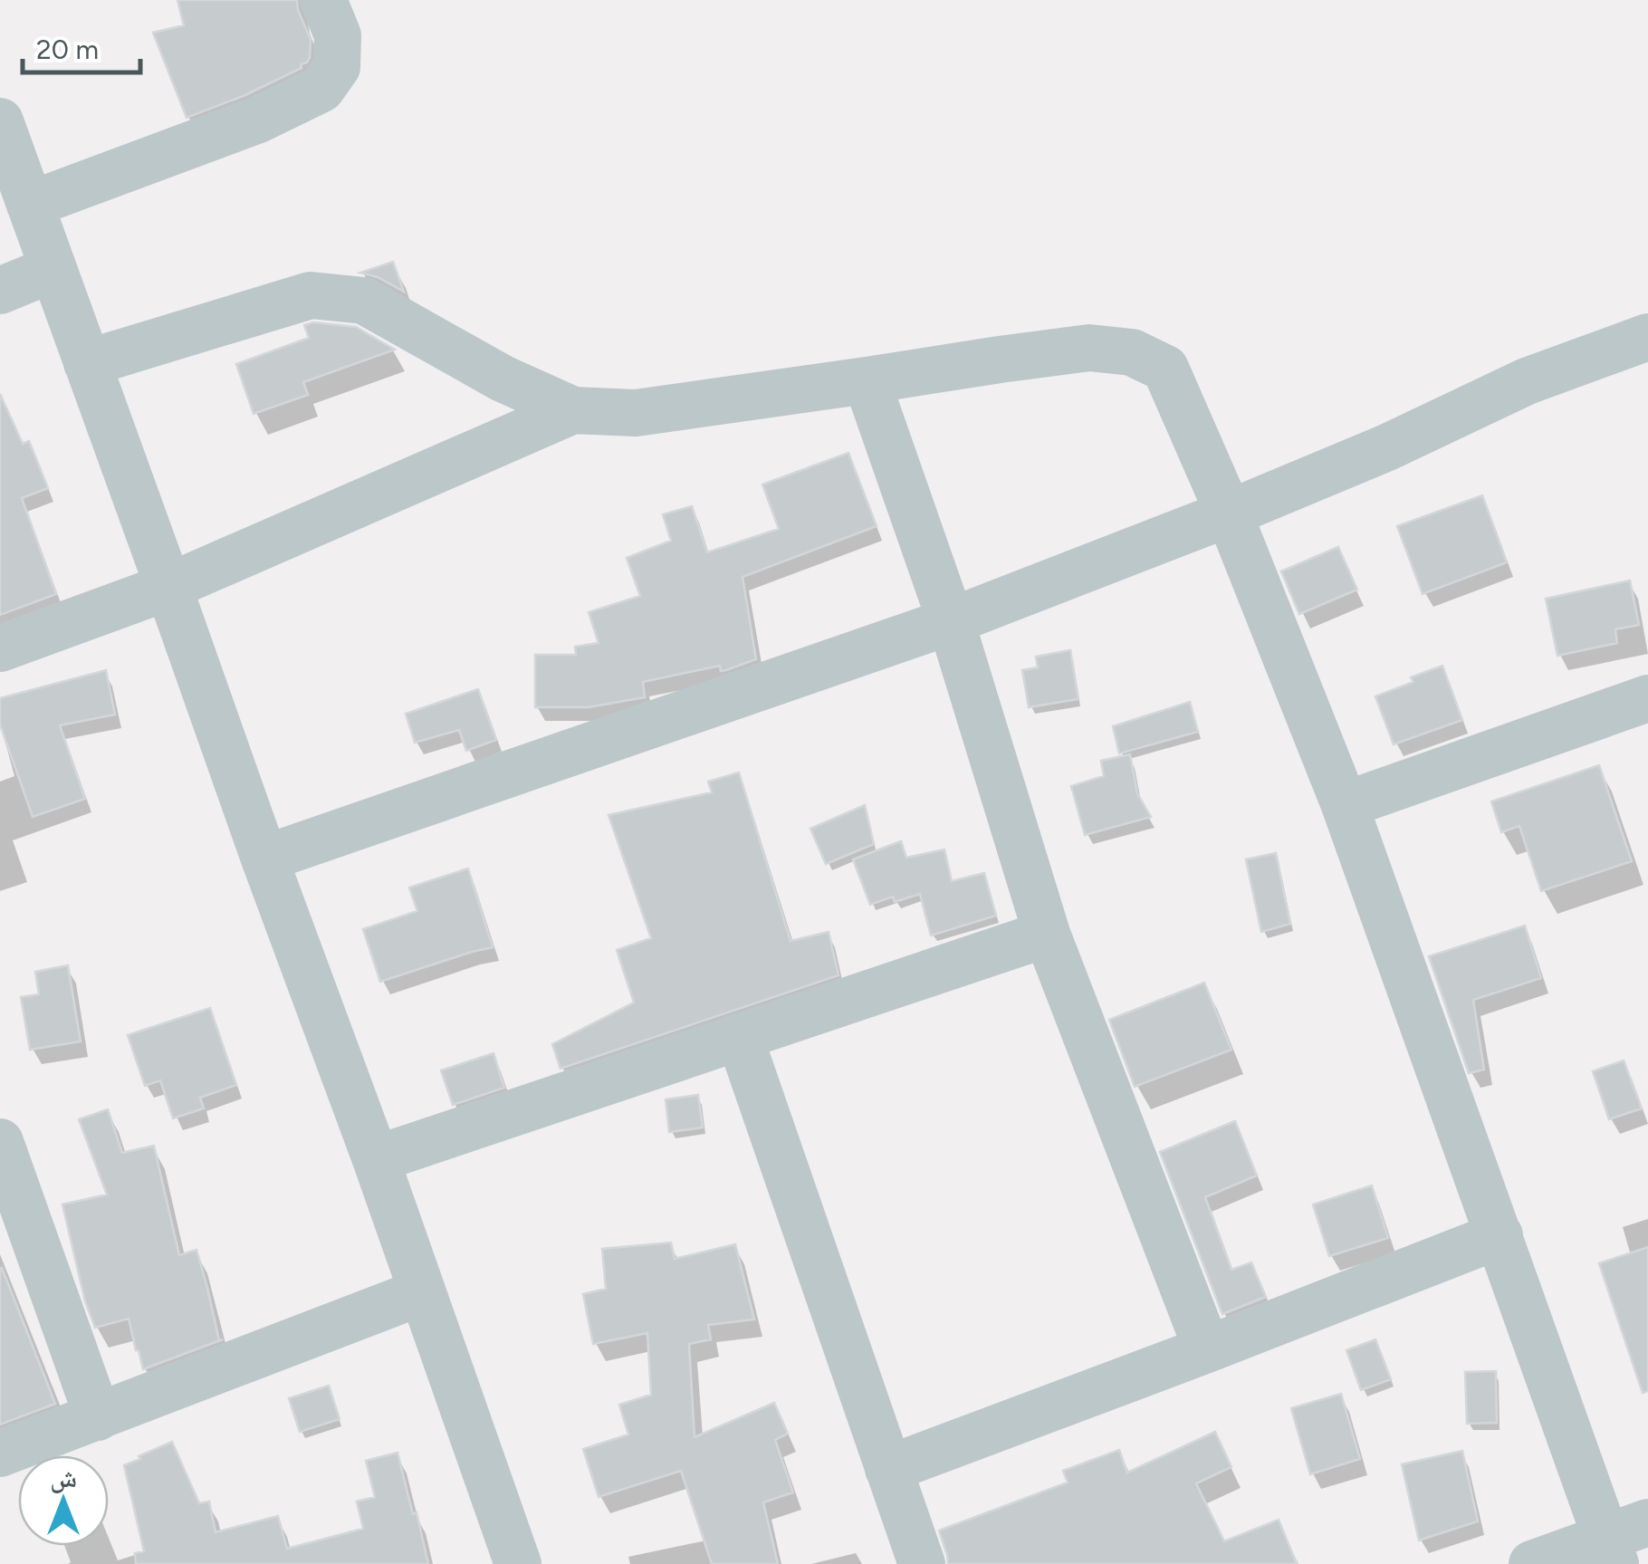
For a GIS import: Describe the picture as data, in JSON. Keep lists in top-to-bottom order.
{
  "scale_bar": "20 m",
  "north": "top"
}
